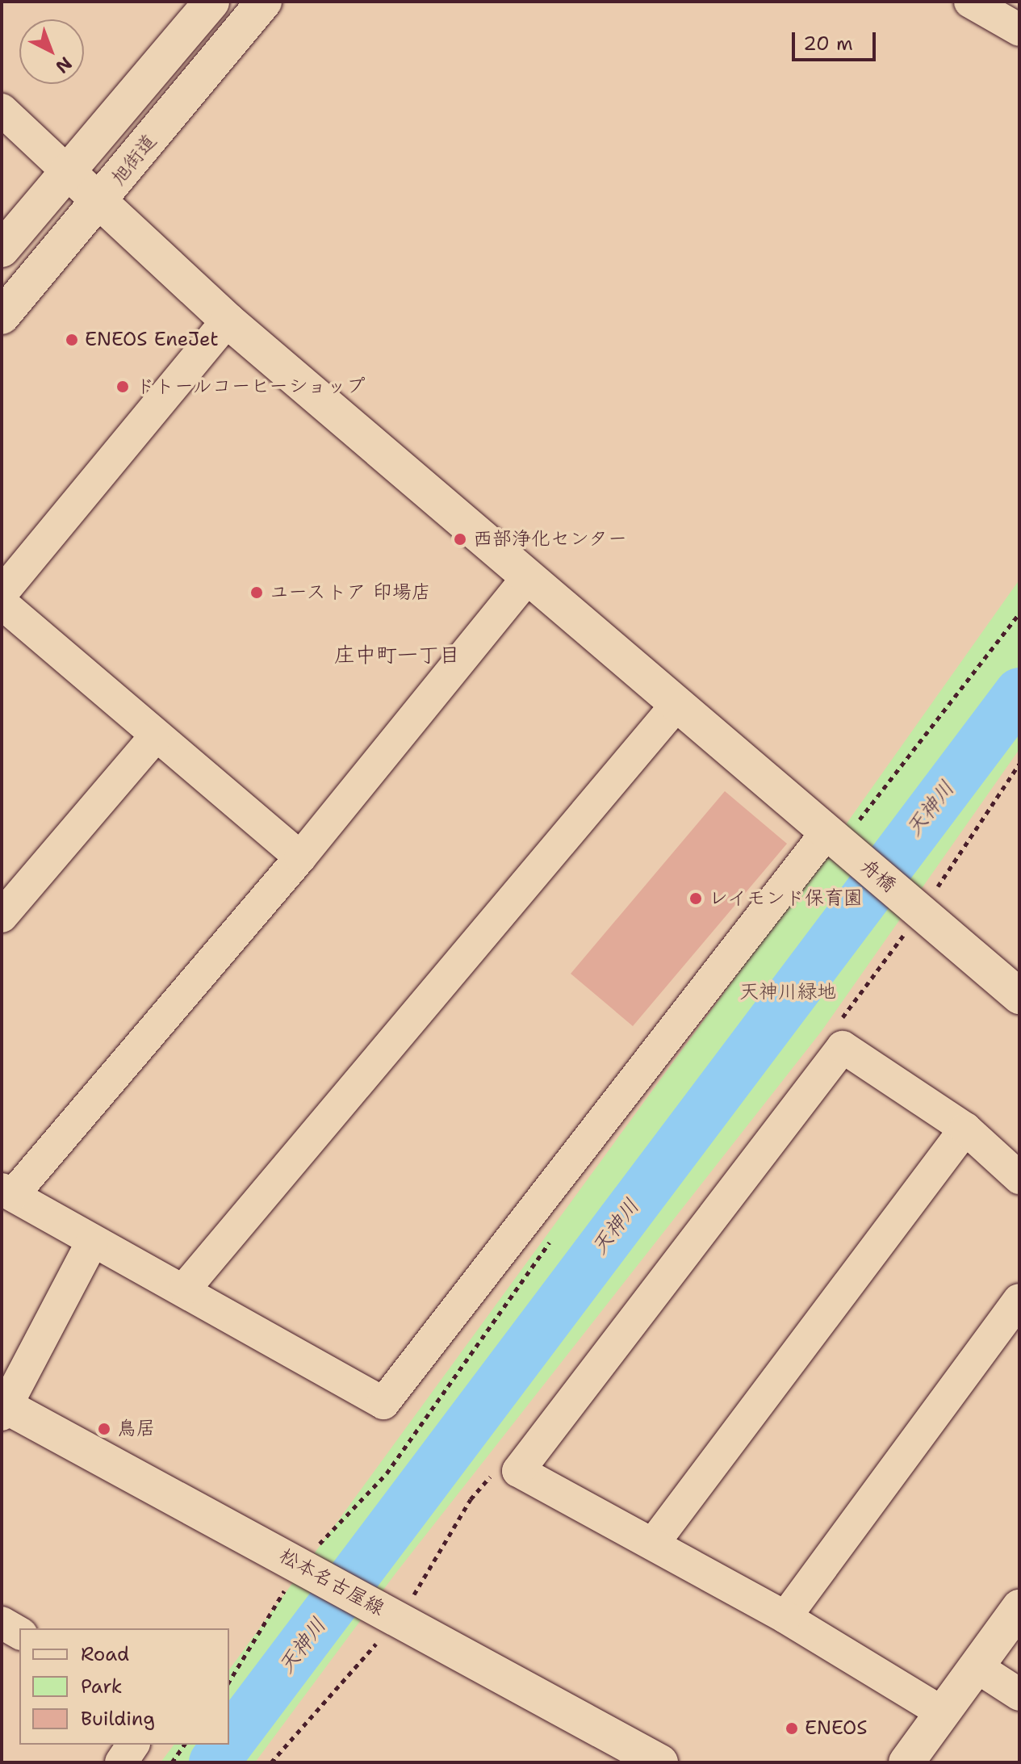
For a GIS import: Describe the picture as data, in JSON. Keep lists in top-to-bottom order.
{
  "streets": {
    "street": ["旭街道", "舟橋", "松本名古屋線"]
  },
  "crossings": [
    ["旭街道", "舟橋"]
  ],
  "districts": ["庄中町一丁目"],
  "water": ["天神川"],
  "parks": ["天神川緑地"],
  "places": [
    "ENEOS EneJet",
    "ドトールコーヒーショップ",
    "西部浄化センター",
    "ユーストア 印場店",
    "レイモンド保育園",
    "鳥居",
    "ENEOS"
  ],
  "legend": ["Road", "Park", "Building"],
  "scale_bar": "20 m",
  "north": "bottom right"
}
